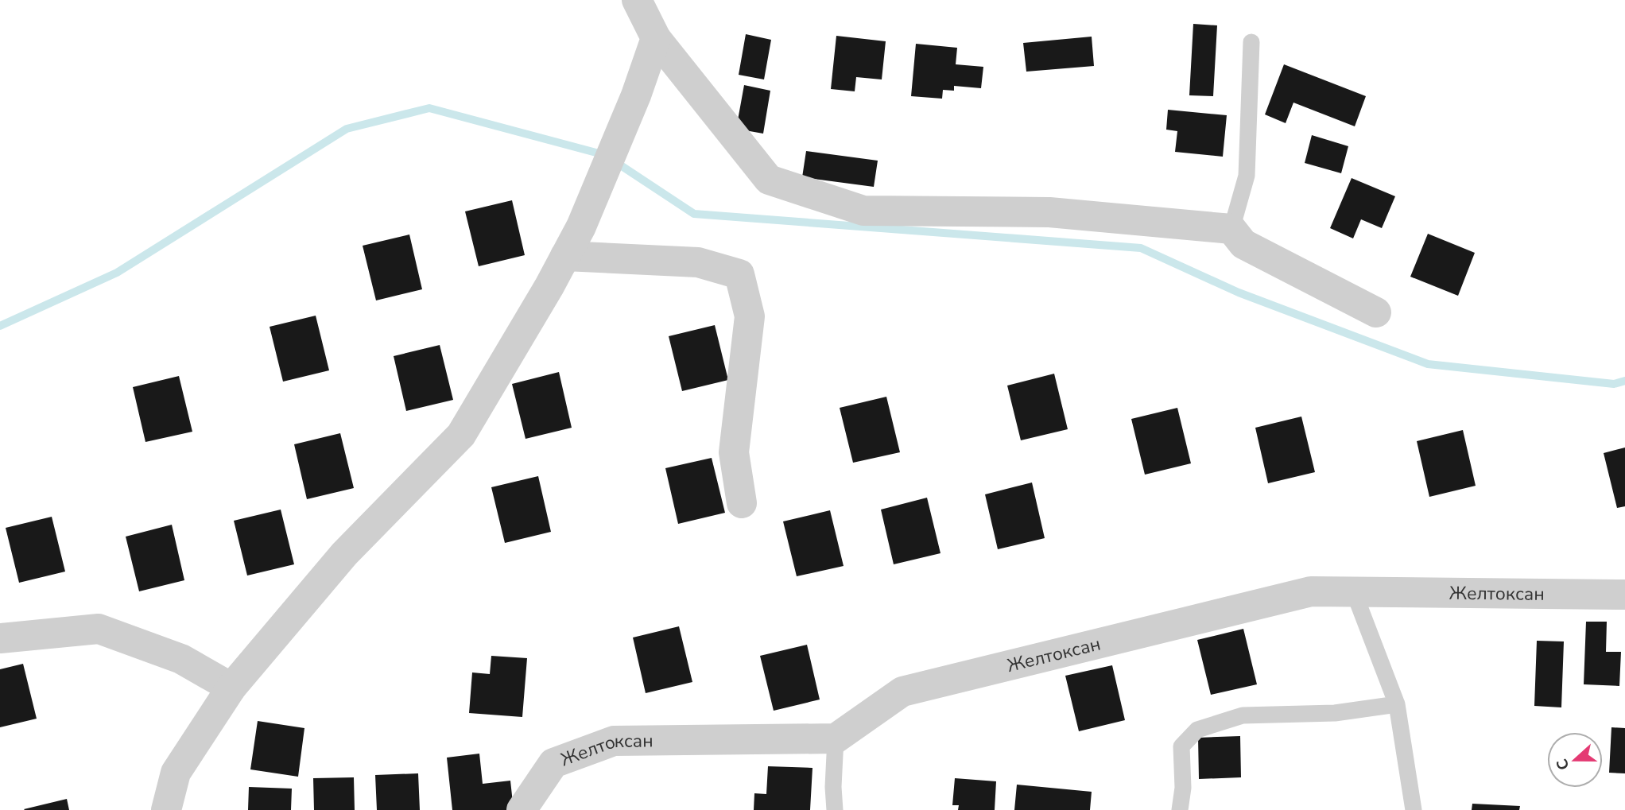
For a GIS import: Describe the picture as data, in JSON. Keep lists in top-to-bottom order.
{
  "streets": {
    "street": ["Желтоксан"]
  },
  "north": "left"
}
